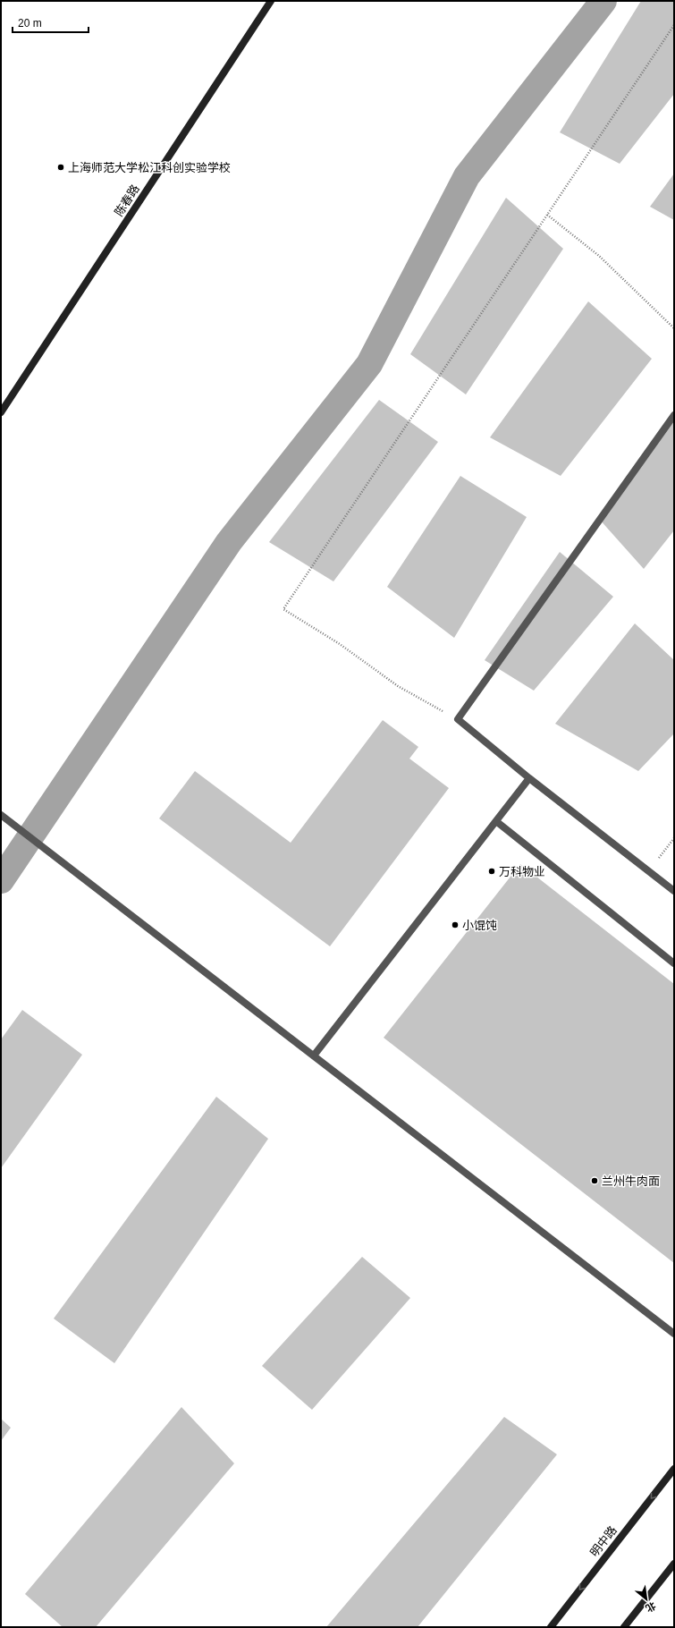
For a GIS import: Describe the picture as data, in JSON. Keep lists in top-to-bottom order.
{
  "streets": {
    "street": ["陈春路", "明中路"]
  },
  "places": [
    "上海师范大学松江科创实验学校",
    "万科物业",
    "小馄饨",
    "兰州牛肉面"
  ],
  "scale_bar": "20 m",
  "north": "bottom right"
}
